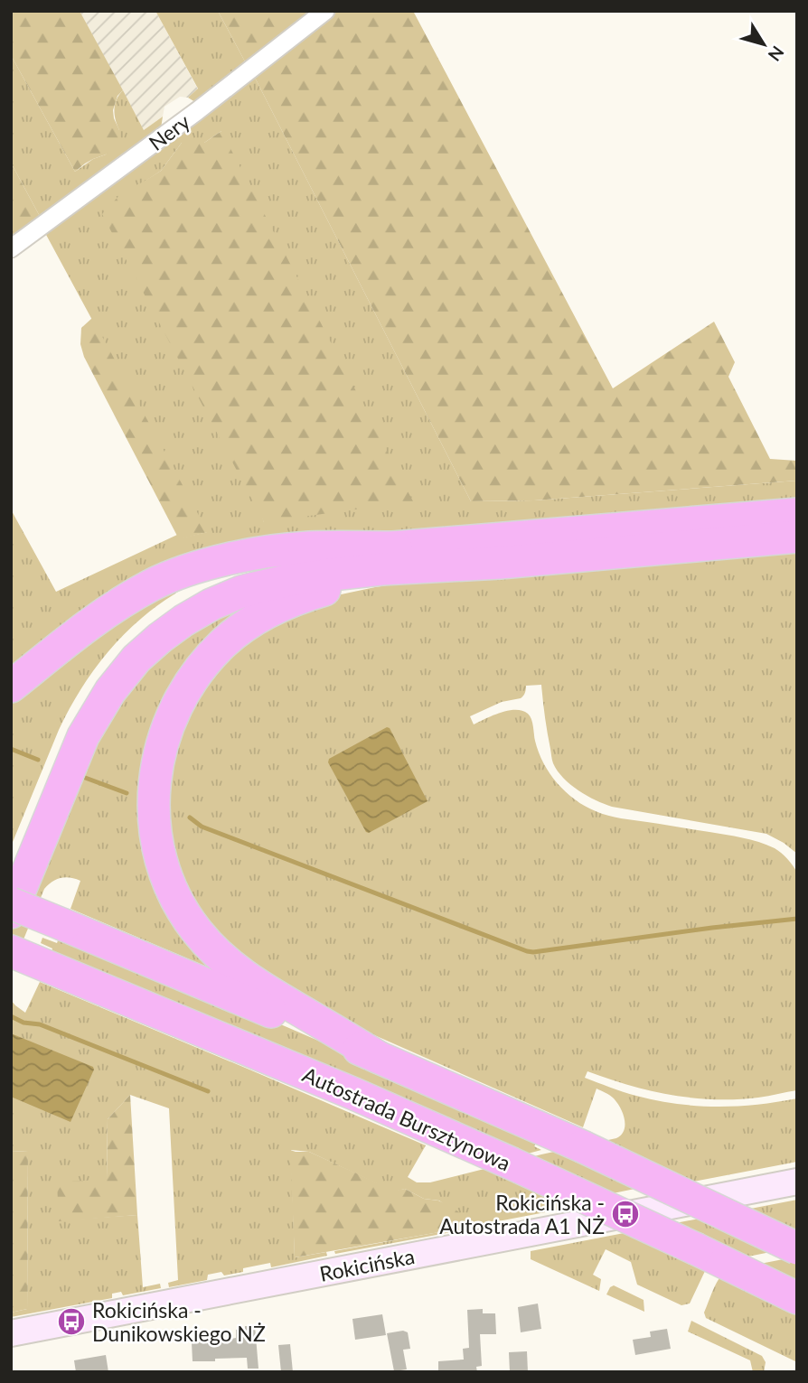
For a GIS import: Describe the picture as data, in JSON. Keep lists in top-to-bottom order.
{
  "streets": {
    "highway": ["Autostrada Bursztynowa"],
    "main road": ["Rokicińska"],
    "street": ["Nery"]
  },
  "places": {
    "bus stop": ["Rokicińska - Autostrada A1 NŻ", "Rokicińska - Dunikowskiego NŻ"]
  },
  "north": "bottom right"
}
